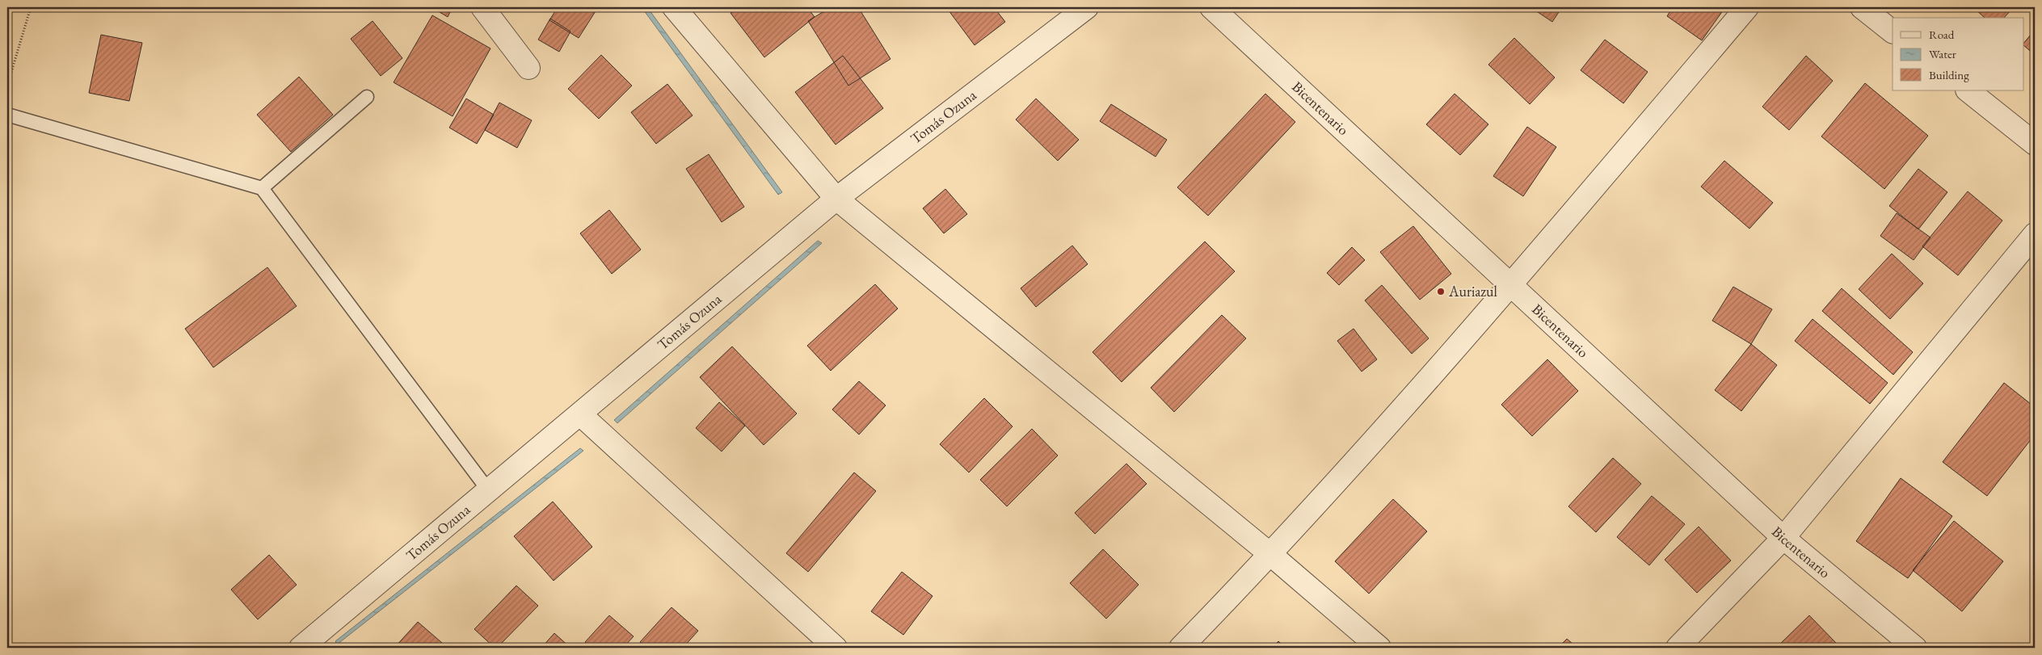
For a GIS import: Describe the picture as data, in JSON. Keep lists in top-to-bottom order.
{
  "streets": {
    "street": ["Bicentenario", "Tomás Ozuna"]
  },
  "places": ["Auriazul"],
  "legend": ["Road", "Water", "Building"]
}
